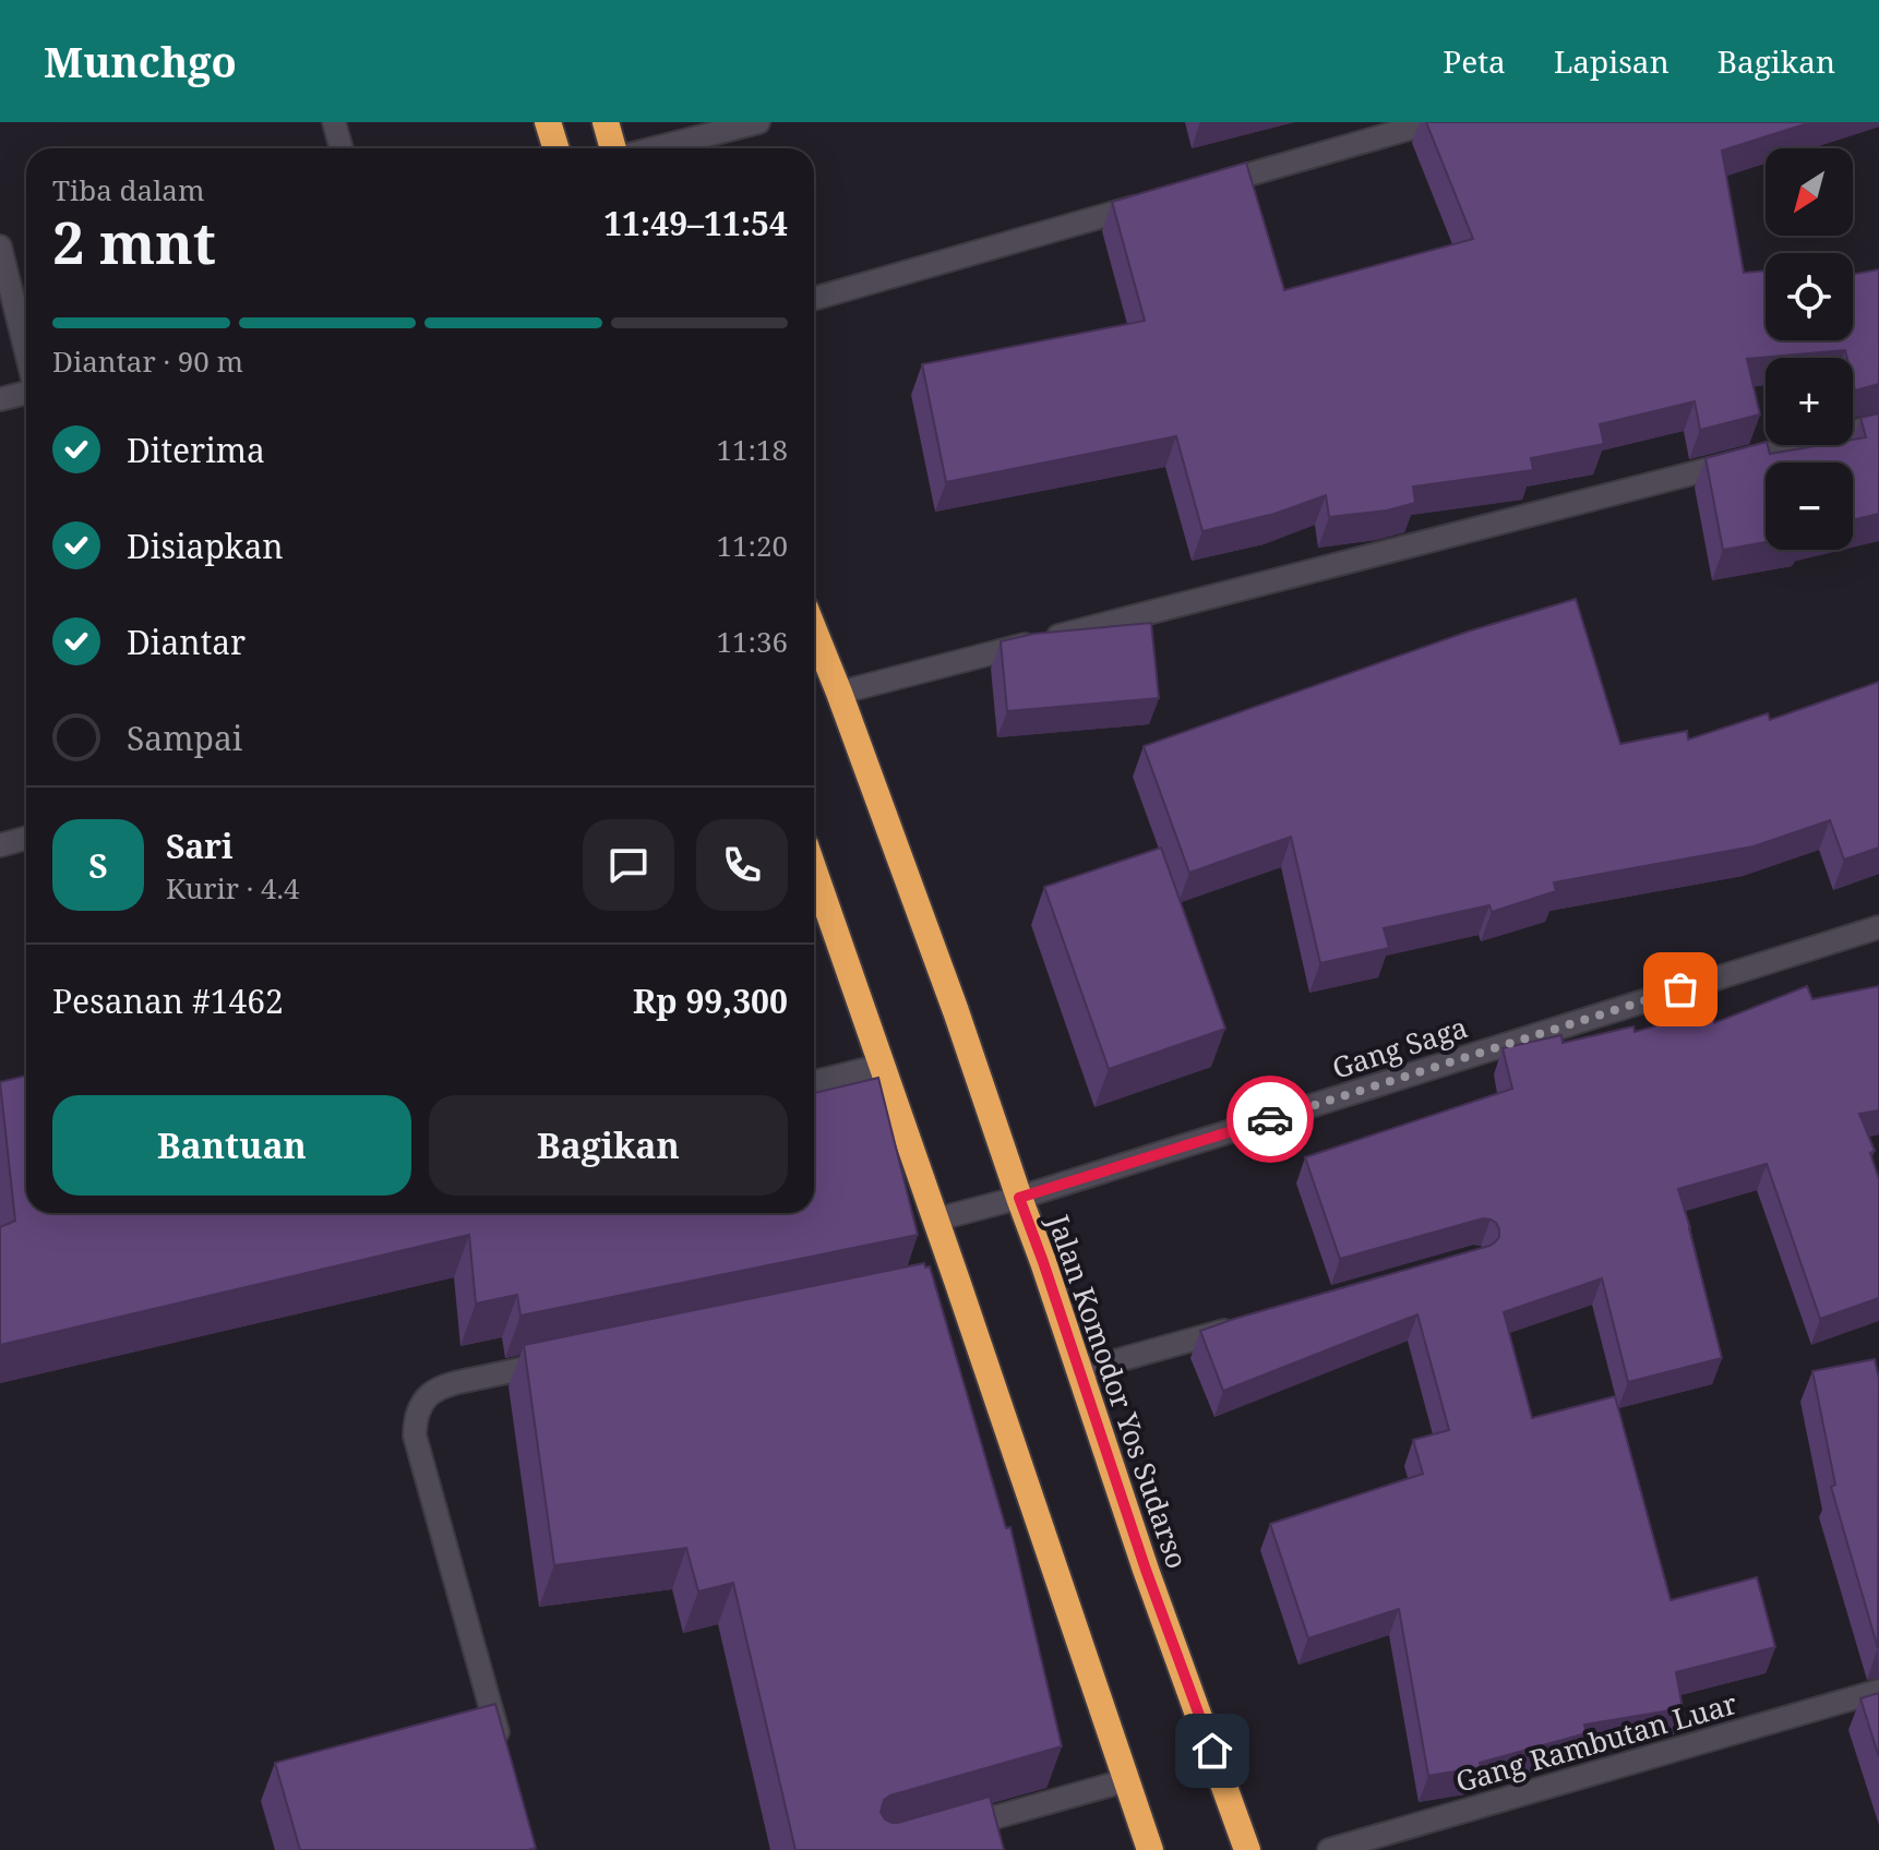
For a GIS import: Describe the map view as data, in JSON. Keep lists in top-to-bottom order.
{
  "streets": {
    "highway": ["Jalan Komodor Yos Sudarso"],
    "street": ["Gang Saga", "Gang Rambutan Luar"]
  },
  "crossings": [
    ["Gang Saga", "Jalan Komodor Yos Sudarso"]
  ],
  "north": "bottom left",
  "page": {
    "header": "Munchgo",
    "nav": ["Peta", "Lapisan", "Bagikan"],
    "map_buttons": ["+", "−"],
    "heading": ["2 mnt", "Tiba dalam", "11:49–11:54"],
    "panel": [
      "Sari",
      "Kurir · 4.4",
      "Pesanan #1462",
      "Rp 99,300"
    ],
    "bar": "Diantar · 90 m",
    "list": [
      ["Diterima", "11:18"],
      ["Disiapkan", "11:20"],
      ["Diantar", "11:36"],
      "Sampai"
    ],
    "round": "S",
    "buttons": ["Bantuan", "Bagikan"]
  }
}
